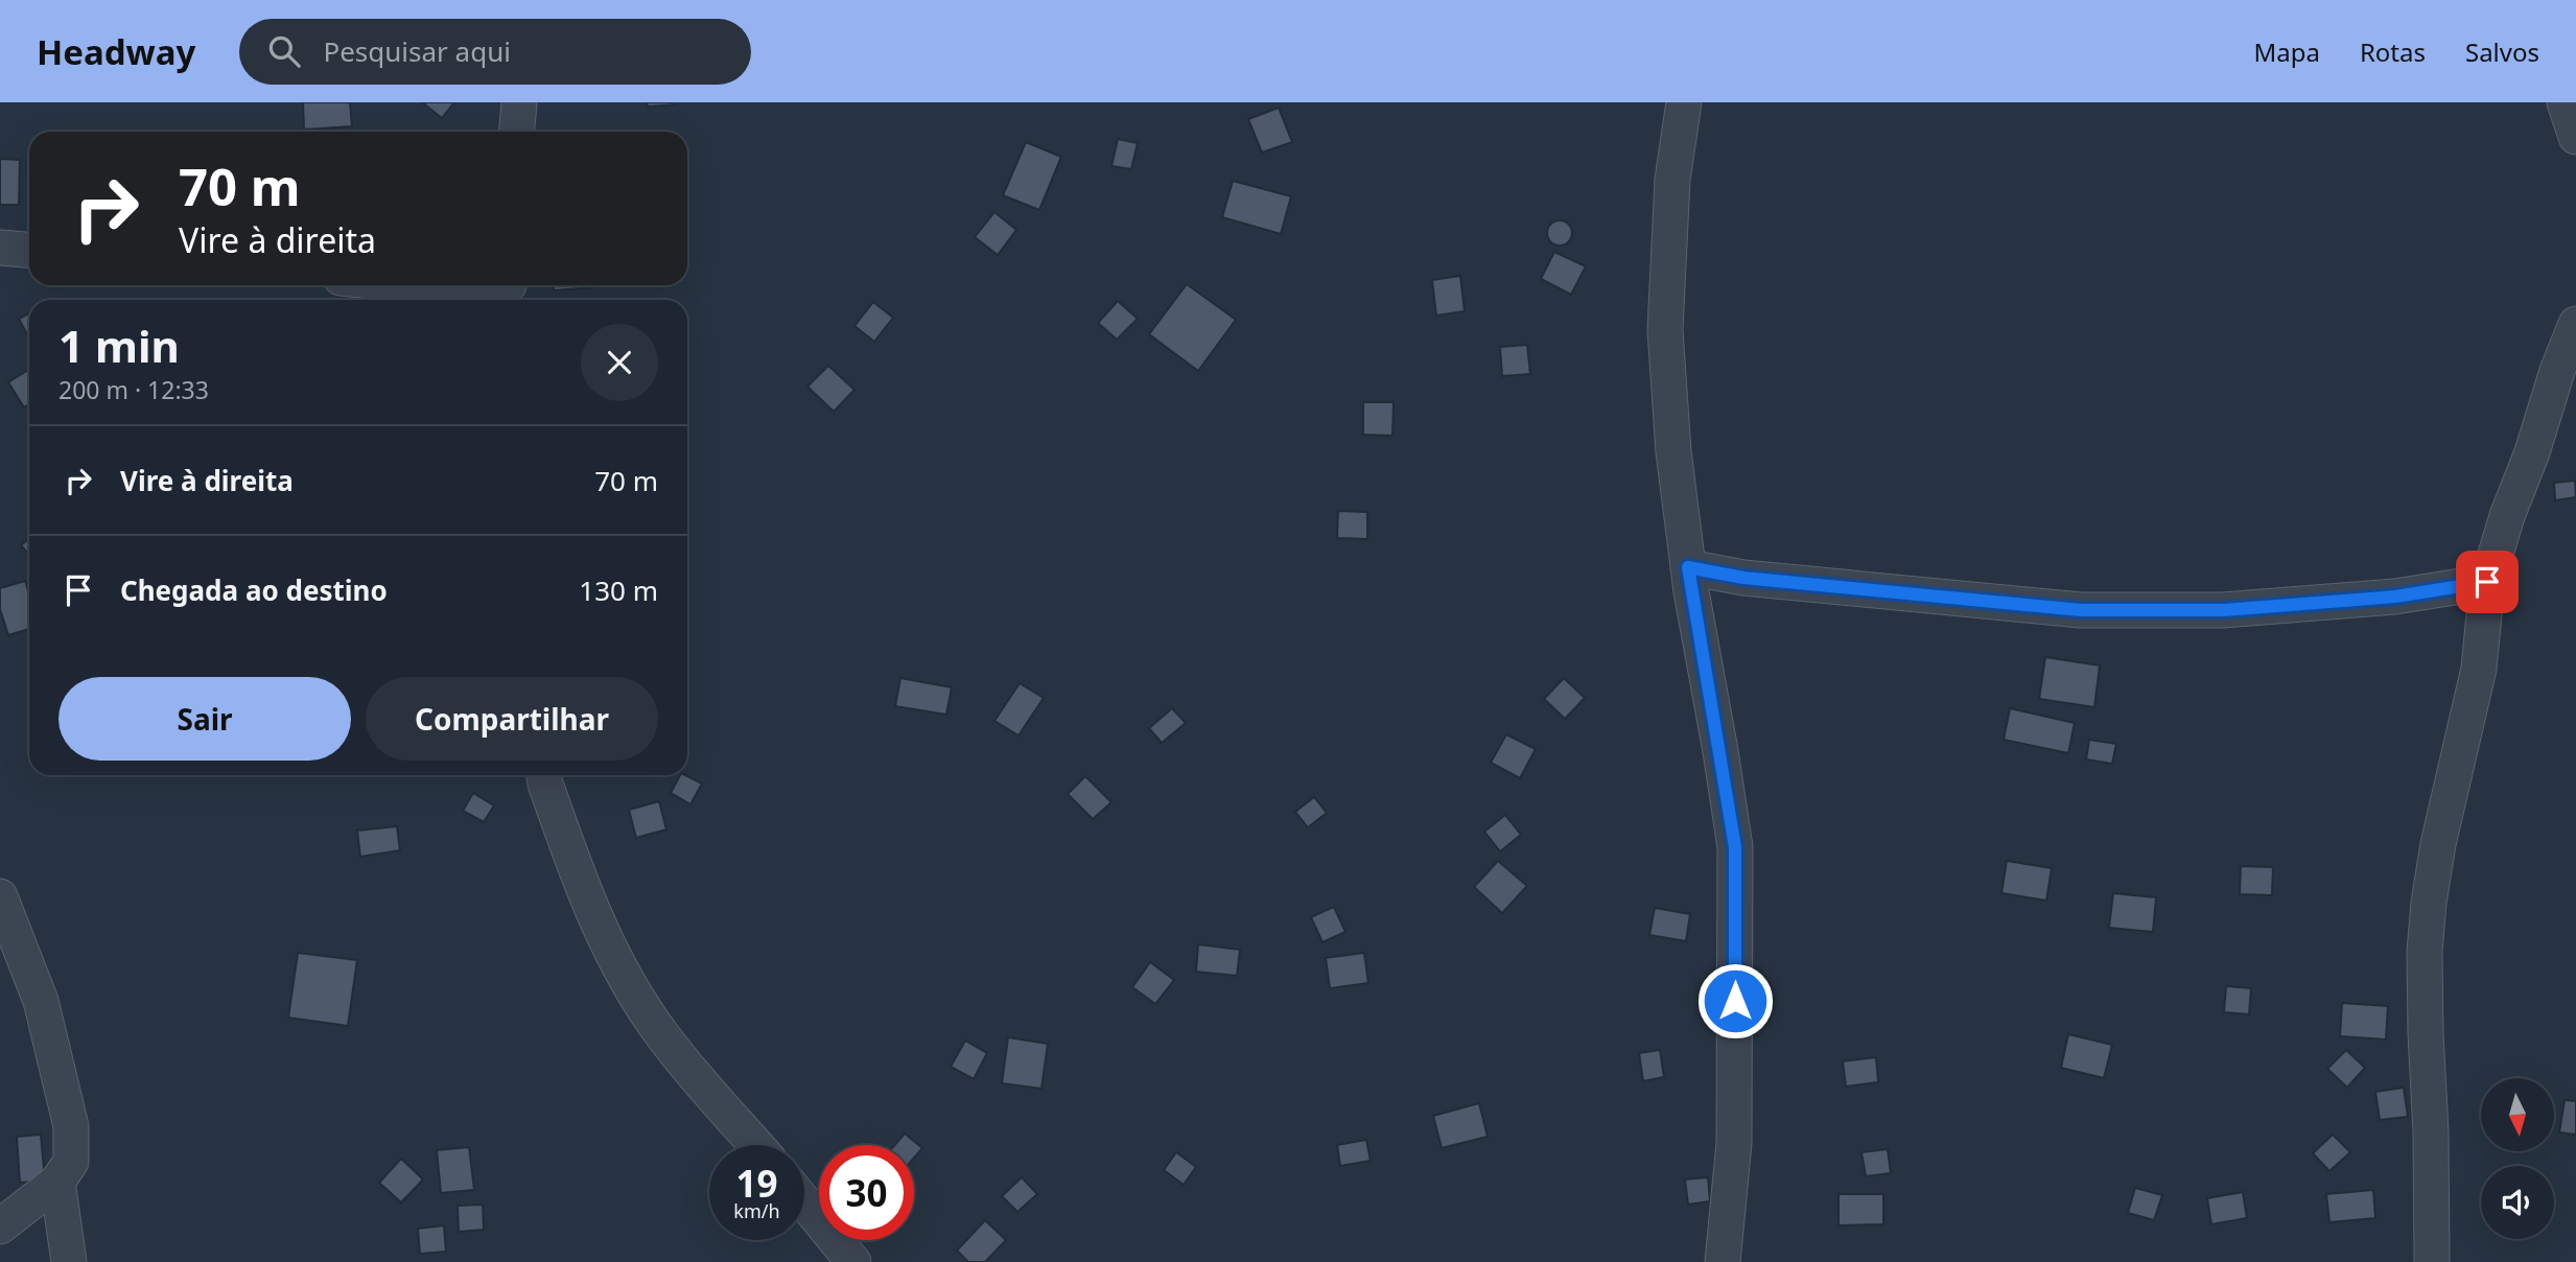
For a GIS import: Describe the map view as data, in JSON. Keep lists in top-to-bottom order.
{
  "north": "bottom",
  "page": {
    "header": "Headway",
    "search": "Pesquisar aqui",
    "nav": ["Mapa", "Rotas", "Salvos"],
    "turn": ["70 m", "Vire à direita"],
    "heading": ["1 min", "200 m · 12:33"],
    "list": [
      {
        "name": "Vire à direita",
        "value": "70 m"
      },
      {
        "name": "Chegada ao destino",
        "value": "130 m"
      }
    ],
    "buttons": ["Sair", "Compartilhar"],
    "speed": "19 km/h",
    "limit": "30"
  }
}
